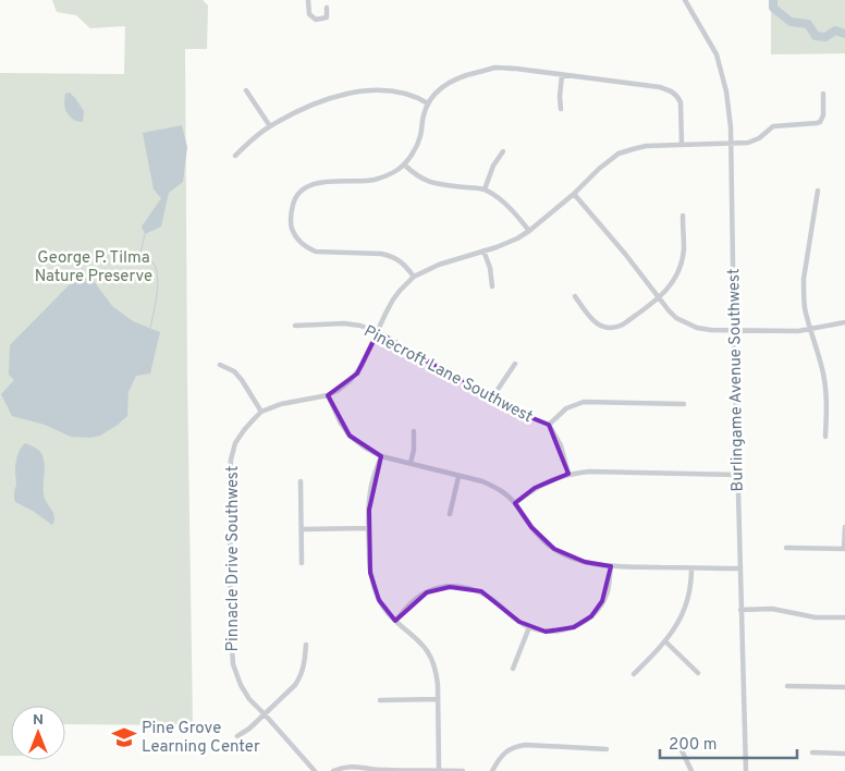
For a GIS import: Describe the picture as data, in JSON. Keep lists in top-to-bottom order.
{
  "streets": {
    "street": ["Pinecroft Lane Southwest", "Burlingame Avenue Southwest", "Pinnacle Drive Southwest"]
  },
  "crossings": [
    ["Pinecroft Lane Southwest", "Pinnacle Drive Southwest"],
    ["Burlingame Avenue Southwest", "Pinnacle Drive Southwest"]
  ],
  "parks": ["George P. Tilma Nature Preserve"],
  "places": {
    "school or university": ["Pine Grove Learning Center"]
  },
  "scale_bar": "200 m",
  "north": "top"
}
